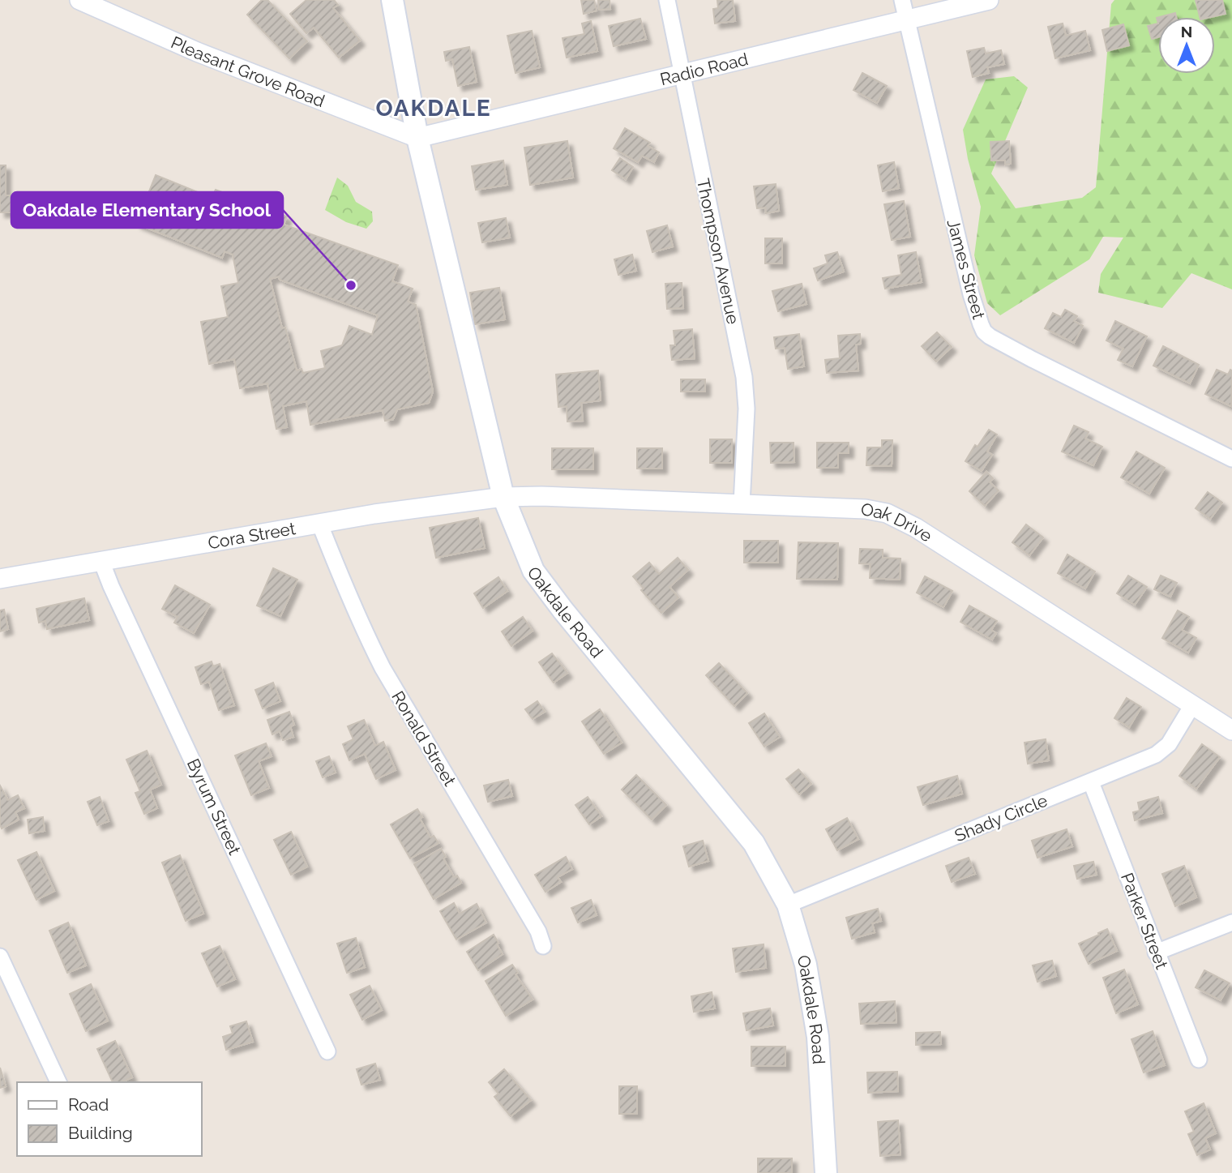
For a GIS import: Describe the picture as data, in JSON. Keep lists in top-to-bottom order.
{
  "streets": {
    "main road": ["Oakdale Road"],
    "street": [
      "Radio Road",
      "Pleasant Grove Road",
      "Thompson Avenue",
      "James Street",
      "Oak Drive",
      "Cora Street",
      "Ronald Street",
      "Byrum Street",
      "Shady Circle",
      "Parker Street"
    ]
  },
  "crossings": [
    ["Radio Road", "Pleasant Grove Road"],
    ["Radio Road", "Thompson Avenue"],
    ["Radio Road", "James Street"],
    ["Radio Road", "Oakdale Road"],
    ["Pleasant Grove Road", "Oakdale Road"],
    ["Thompson Avenue", "Oak Drive"],
    ["Oak Drive", "Cora Street"],
    ["Oak Drive", "Oakdale Road"],
    ["Oak Drive", "Shady Circle"],
    ["Cora Street", "Oakdale Road"],
    ["Cora Street", "Ronald Street"],
    ["Cora Street", "Byrum Street"],
    ["Oakdale Road", "Shady Circle"],
    ["Shady Circle", "Parker Street"]
  ],
  "districts": ["OAKDALE"],
  "places": ["Oakdale Elementary School"],
  "legend": ["Road", "Building"],
  "north": "top"
}
